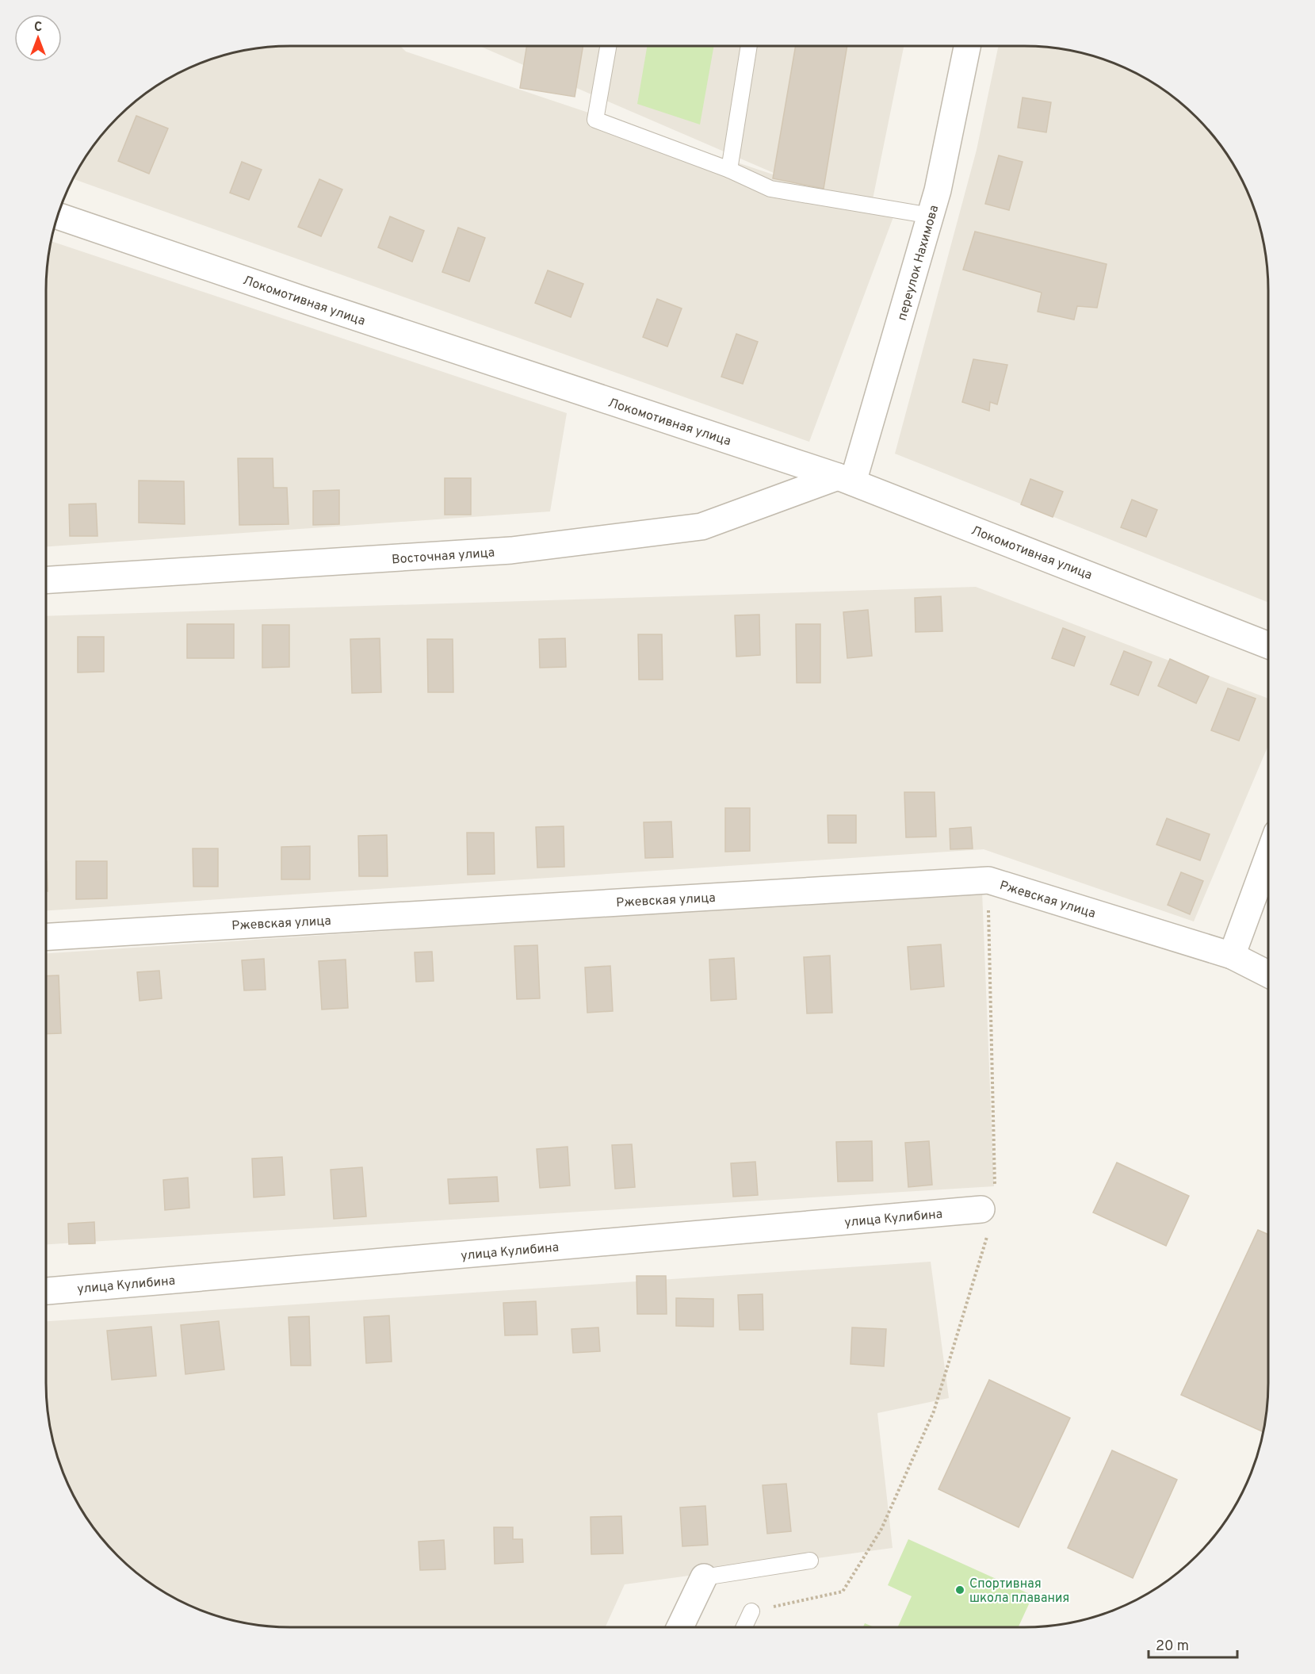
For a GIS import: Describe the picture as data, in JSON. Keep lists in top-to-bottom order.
{
  "streets": {
    "street": [
      "переулок Нахимова",
      "Локомотивная улица",
      "Восточная улица",
      "Ржевская улица",
      "улица Кулибина"
    ]
  },
  "crossings": [
    ["переулок Нахимова", "Локомотивная улица"],
    ["переулок Нахимова", "Восточная улица"],
    ["Локомотивная улица", "Восточная улица"]
  ],
  "places": ["Спортивная школа плавания"],
  "scale_bar": "20 m",
  "north": "top"
}
